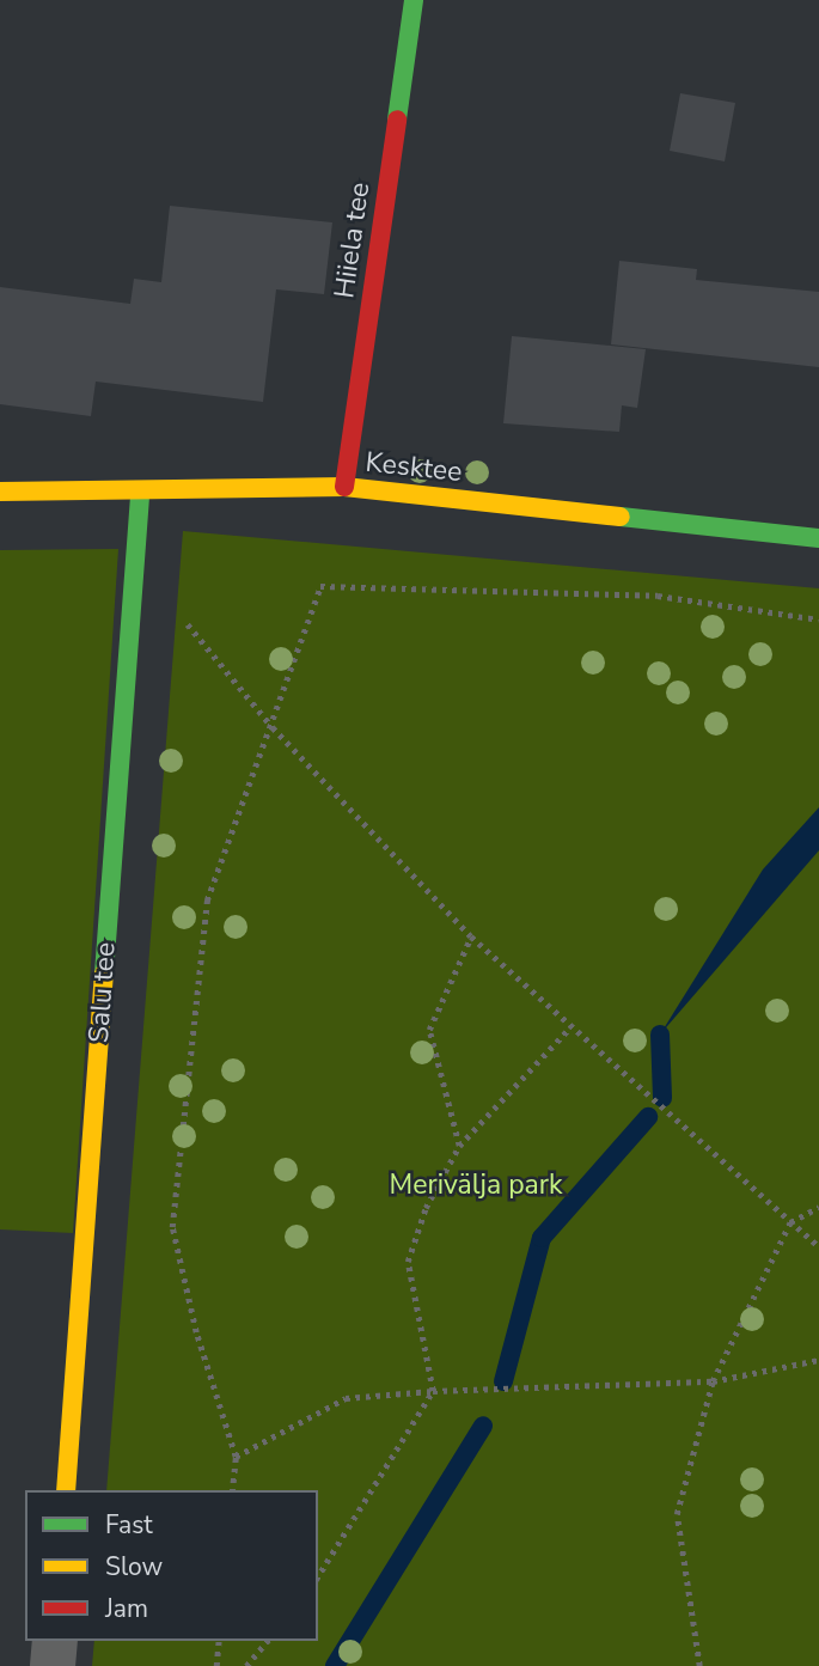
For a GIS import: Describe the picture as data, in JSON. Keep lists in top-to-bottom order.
{
  "streets": {
    "street": ["Hiiela tee", "Kesktee", "Salu tee"]
  },
  "crossings": [
    ["Hiiela tee", "Kesktee"],
    ["Kesktee", "Salu tee"]
  ],
  "parks": ["Merivälja park"],
  "legend": ["Fast", "Slow", "Jam"]
}
